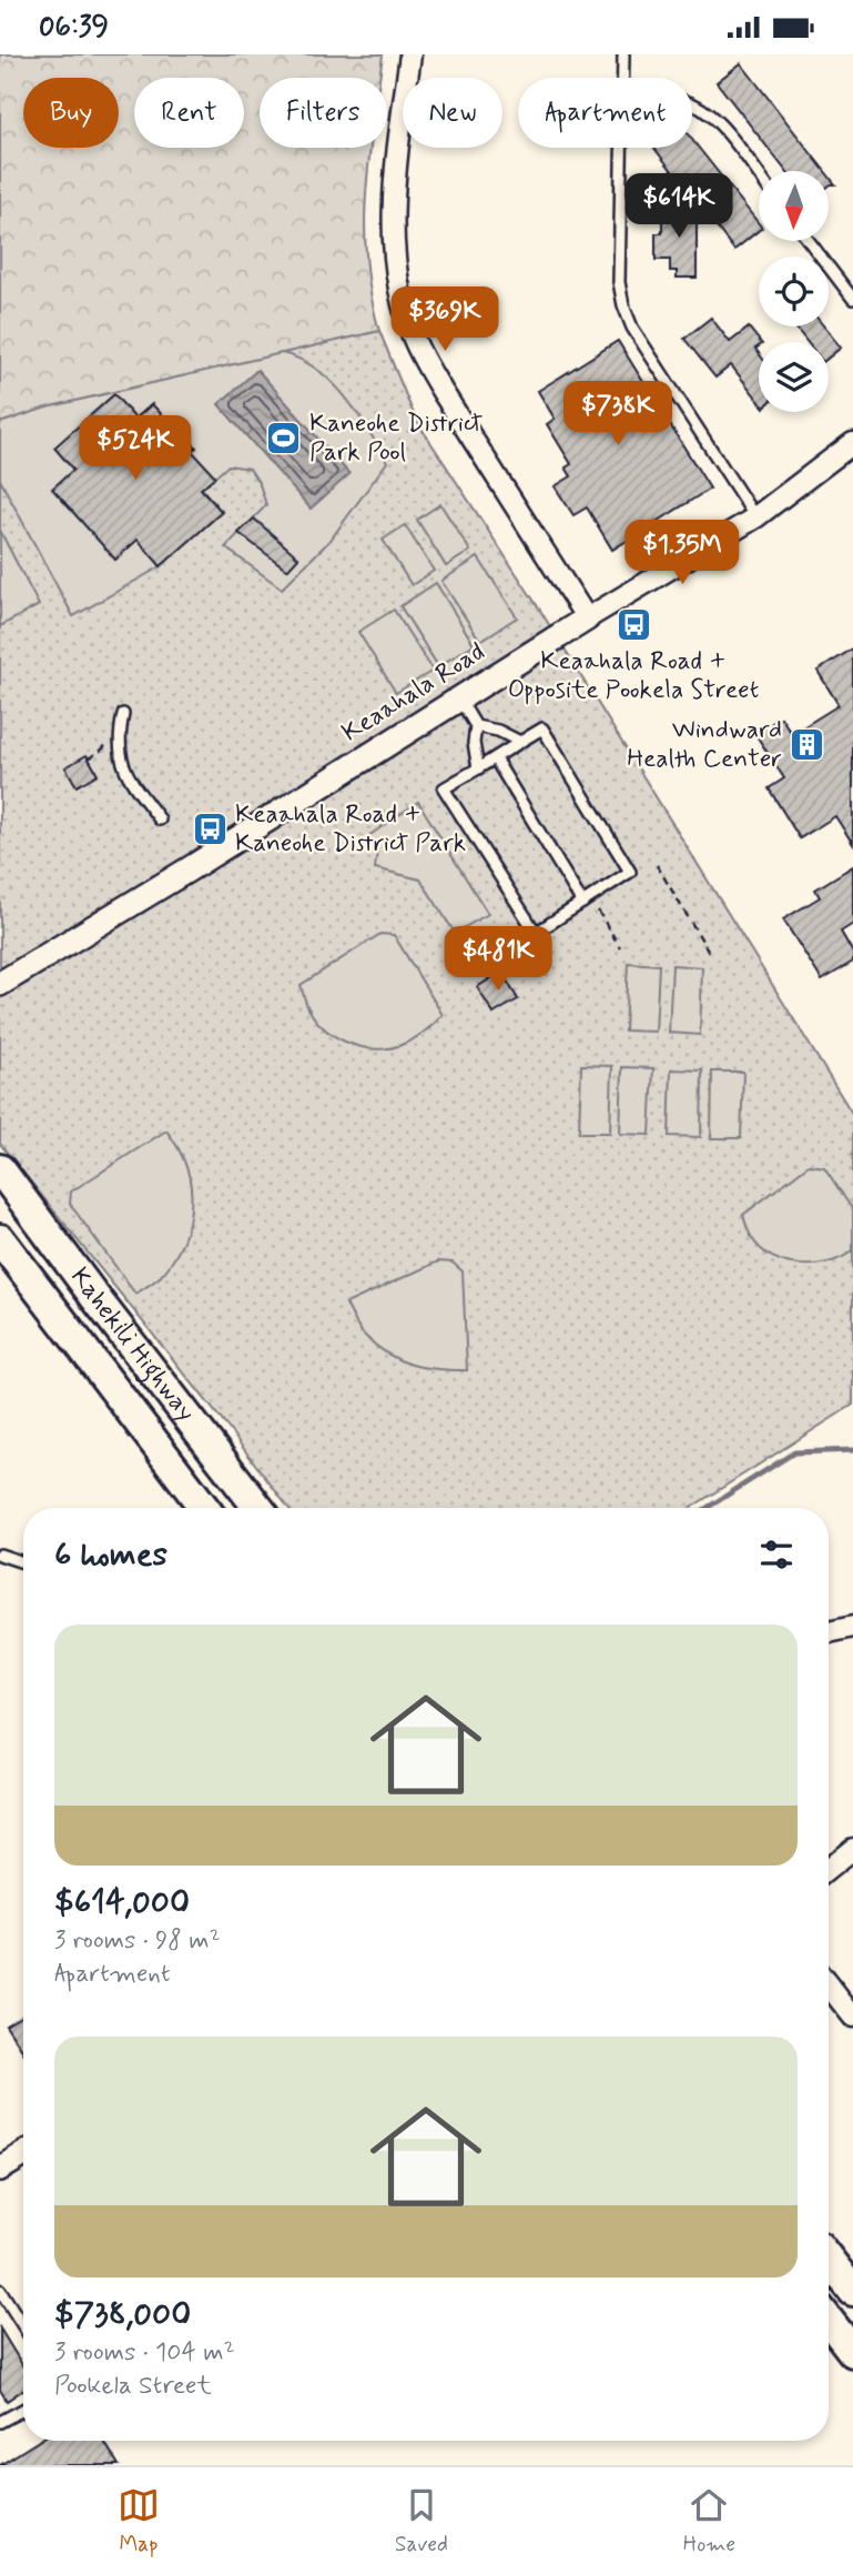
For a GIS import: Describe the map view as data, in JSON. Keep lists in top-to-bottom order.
{
  "streets": {
    "main road": ["Kahekili Highway"],
    "street": ["Keaahala Road"]
  },
  "places": {
    "sports": ["Kaneohe District Park Pool"],
    "bus stop": ["Keaahala Road + Opposite Pookela Street", "Keaahala Road + Kaneohe District Park"],
    "building": ["Windward Health Center"]
  },
  "north": "bottom",
  "page": {
    "status": "06:39",
    "chip": [
      "Buy",
      "Rent",
      "Filters",
      "New",
      "Apartment"
    ],
    "price": [
      "$614K",
      "$369K",
      "$738K",
      "$524K",
      "$1.35M",
      "$481K"
    ],
    "heading": "6 homes",
    "list": [
      {
        "name": "$614,000",
        "note": "3 rooms · 98 m² · Apartment"
      },
      {
        "name": "$738,000",
        "note": "3 rooms · 104 m² · Pookela Street"
      }
    ],
    "tabs": ["Map", "Saved", "Home"]
  }
}
